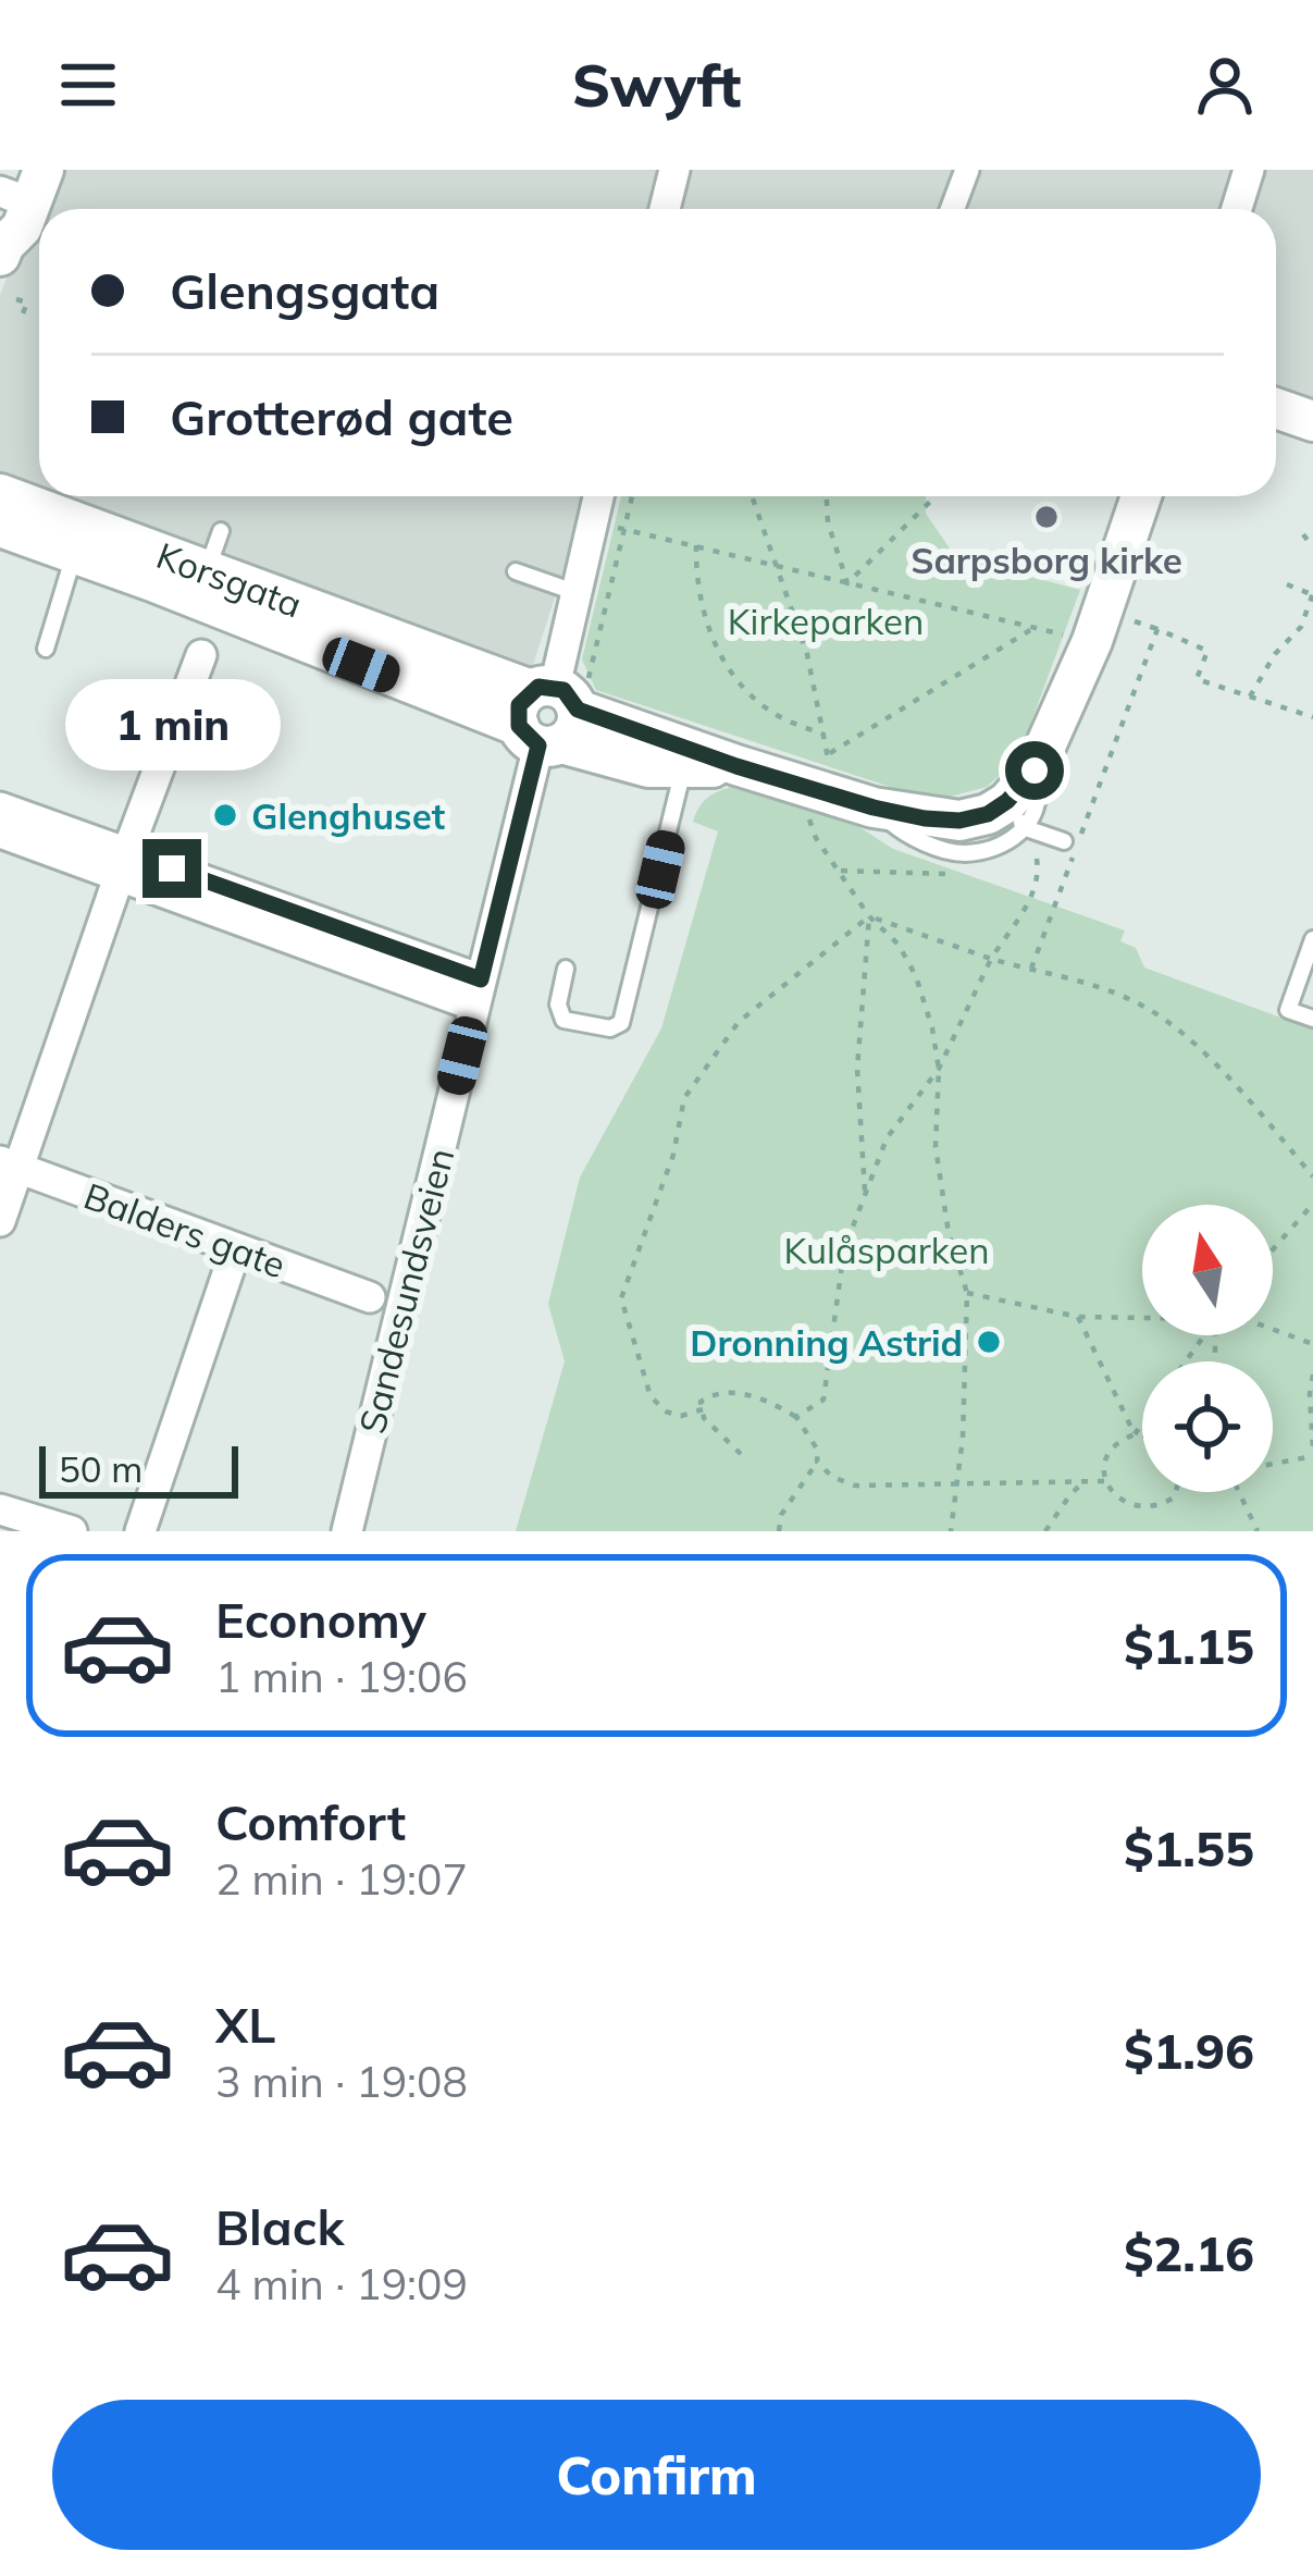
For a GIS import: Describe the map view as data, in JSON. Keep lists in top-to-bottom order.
{
  "streets": {
    "street": ["Korsgata", "Balders gate", "Sandesundsveien"]
  },
  "crossings": [
    ["Korsgata", "Sandesundsveien"]
  ],
  "parks": ["Kirkeparken", "Kulåsparken"],
  "places": ["Sarpsborg kirke", "Glenghuset", "Dronning Astrid"],
  "scale_bar": "50 m",
  "north": "top",
  "page": {
    "header": "Swyft",
    "banner": ["Glengsgata", "Grotterød gate"],
    "bubble": "1 min",
    "scale": "50 m",
    "list": [
      {
        "name": "Economy",
        "note": "1 min · 19:06",
        "value": "$1.15"
      },
      {
        "name": "Comfort",
        "note": "2 min · 19:07",
        "value": "$1.55"
      },
      {
        "name": "XL",
        "note": "3 min · 19:08",
        "value": "$1.96"
      },
      {
        "name": "Black",
        "note": "4 min · 19:09",
        "value": "$2.16"
      }
    ],
    "buttons": "Confirm"
  }
}
